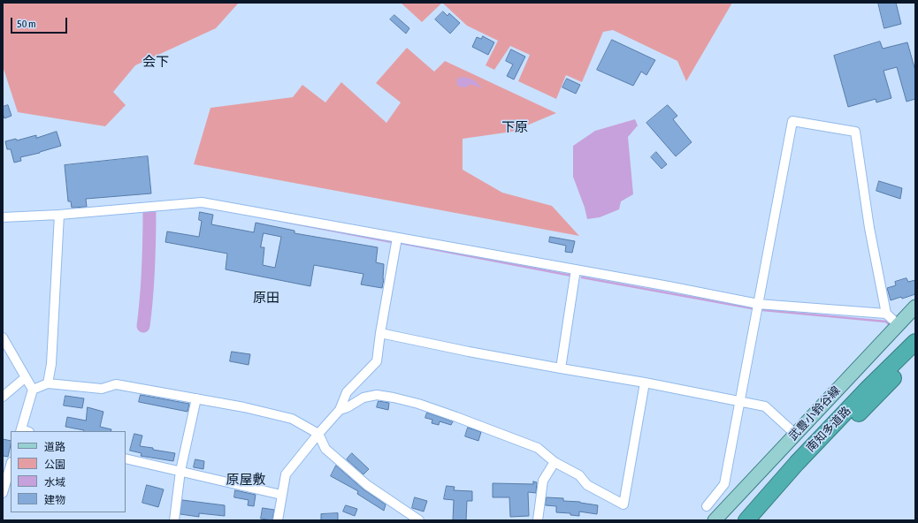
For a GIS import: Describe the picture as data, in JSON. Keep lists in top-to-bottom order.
{
  "streets": {
    "highway": ["南知多道路"],
    "main road": ["武豊小鈴谷線"]
  },
  "districts": [
    "会下",
    "下原",
    "原田",
    "原屋敷"
  ],
  "legend": [
    "道路",
    "公園",
    "水域",
    "建物"
  ],
  "scale_bar": "50 m"
}
